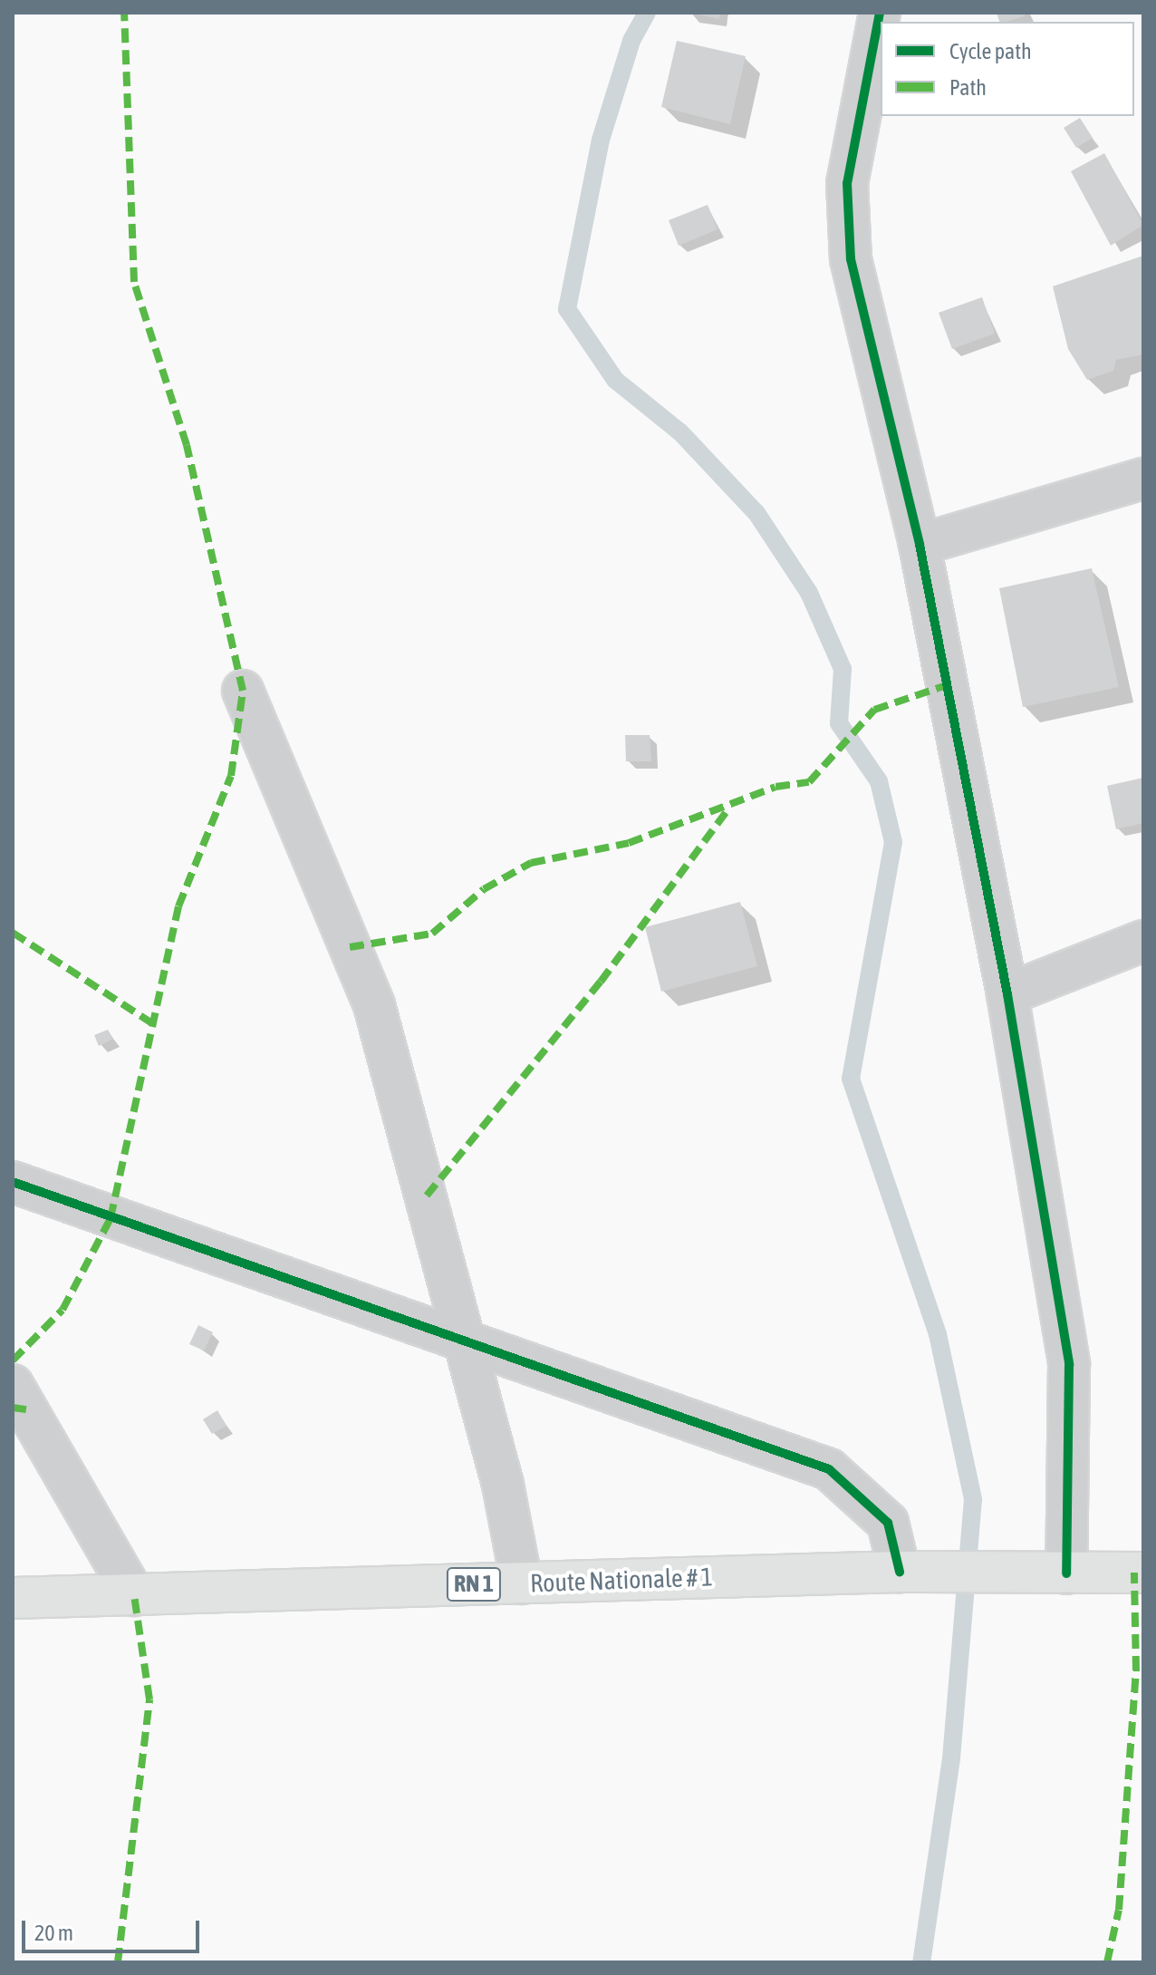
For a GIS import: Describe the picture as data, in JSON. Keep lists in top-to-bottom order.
{
  "streets": {
    "main road": ["Route Nationale # 1", "RN 1"]
  },
  "legend": ["Cycle path", "Path"],
  "scale_bar": "20 m"
}
